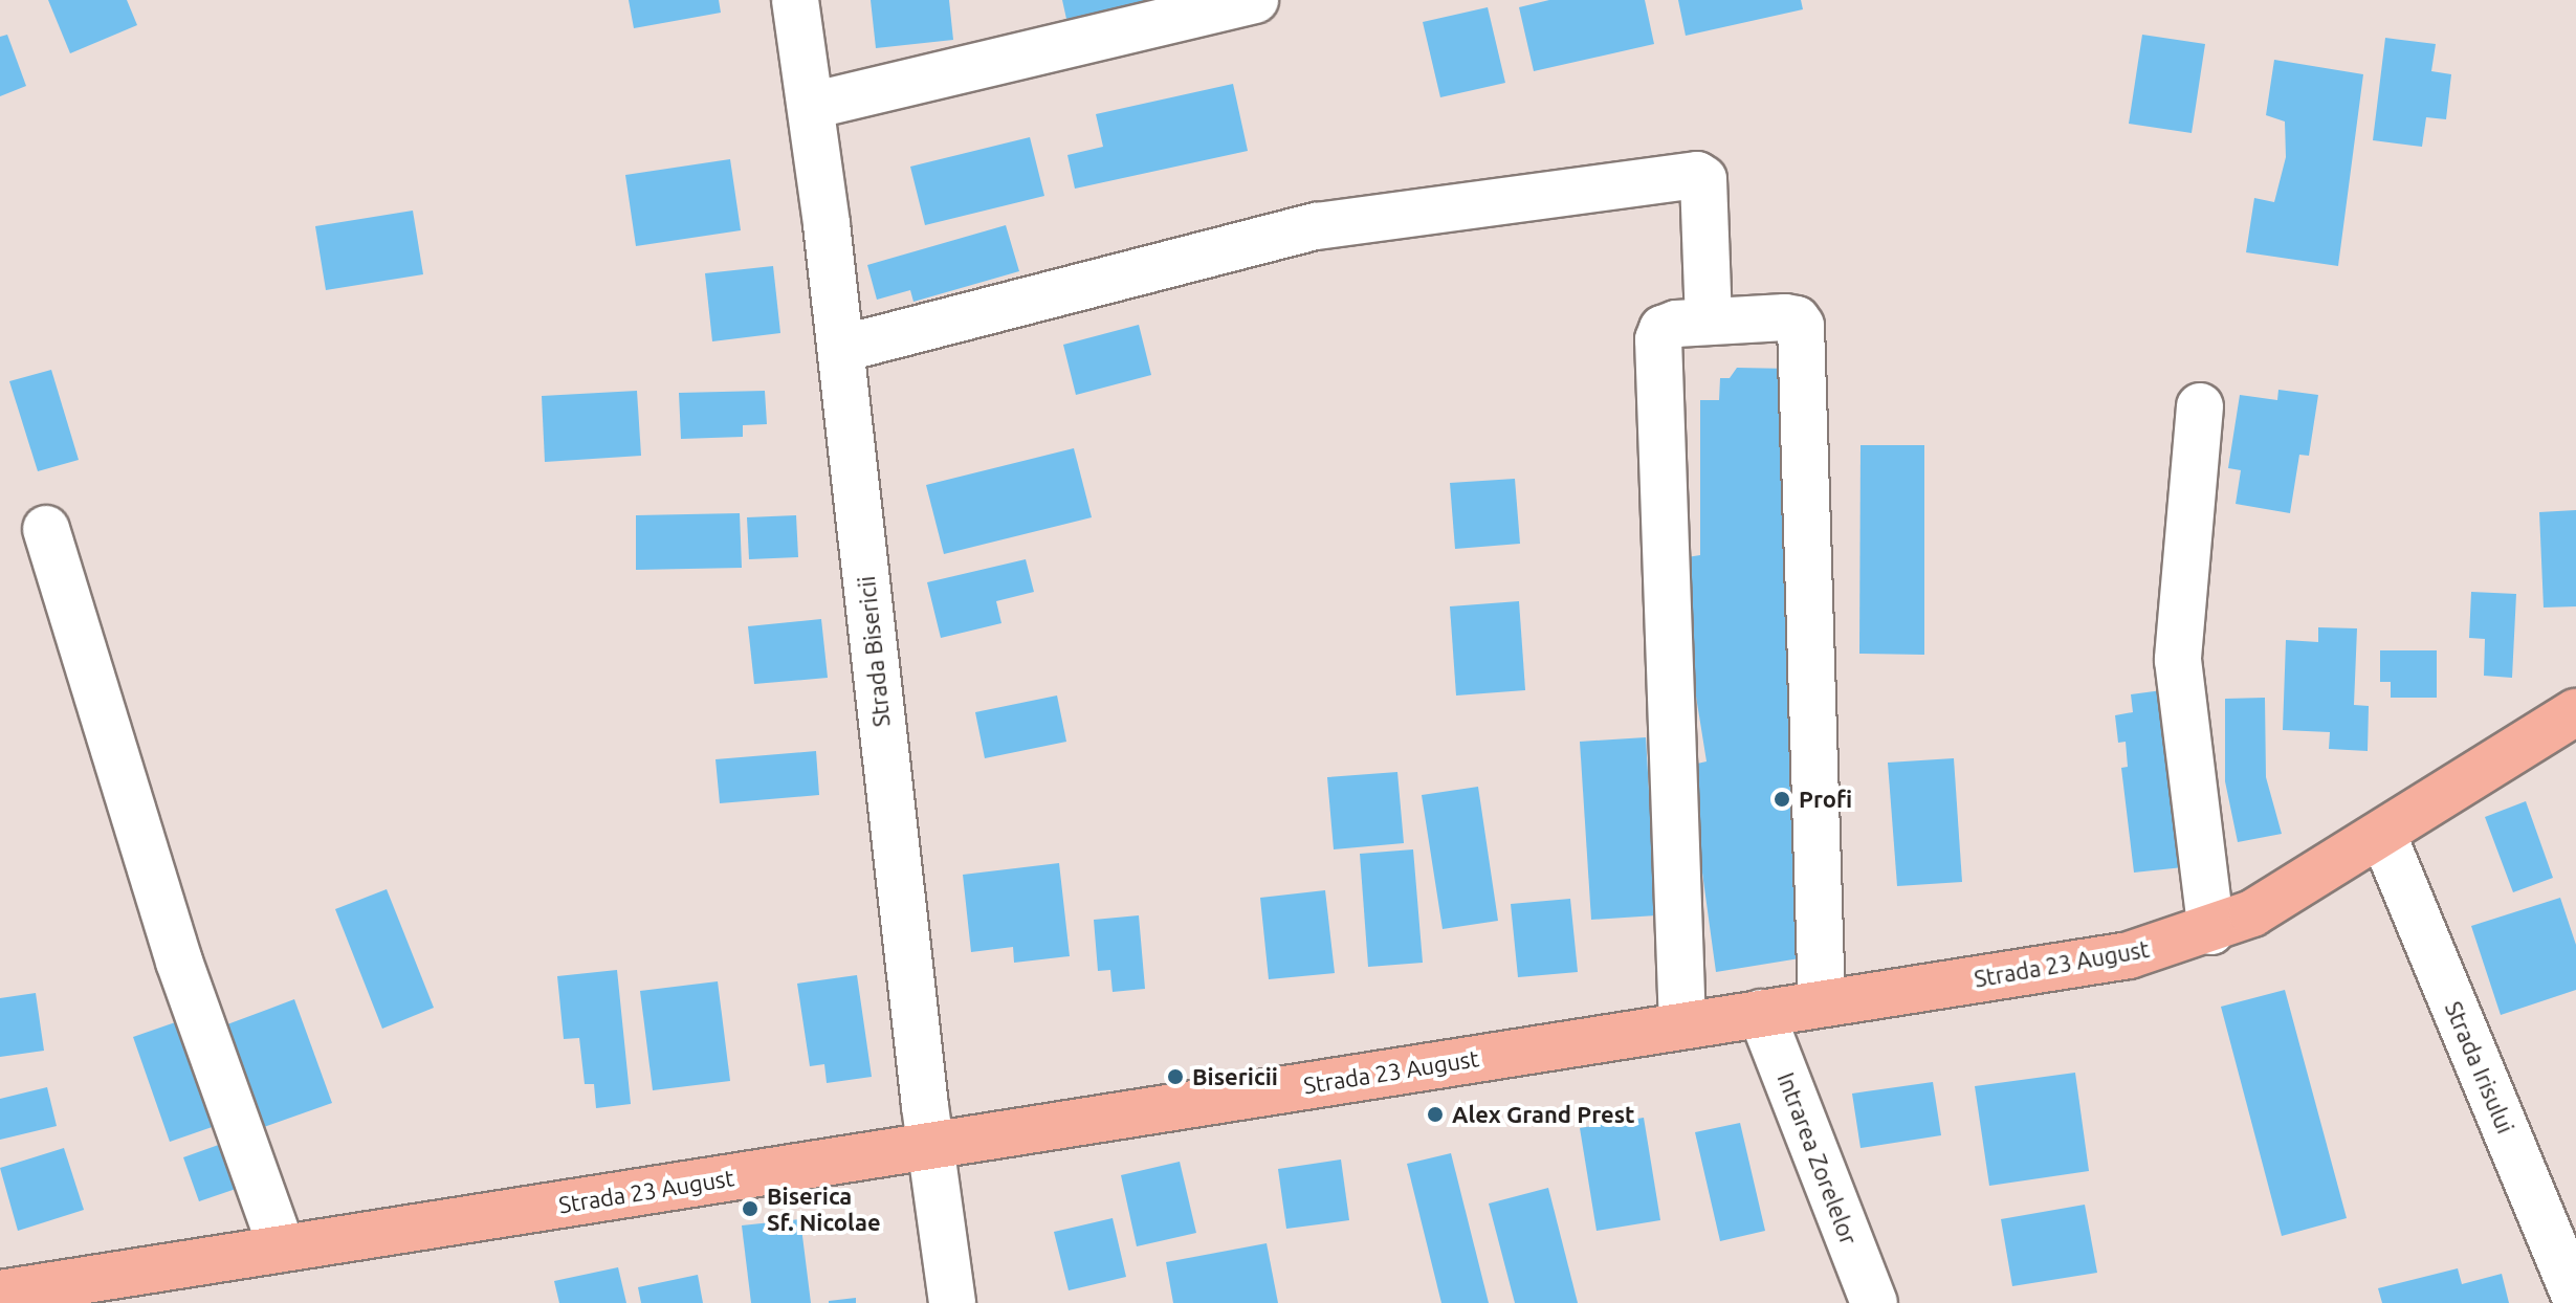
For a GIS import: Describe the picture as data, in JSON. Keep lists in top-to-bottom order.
{
  "streets": {
    "main road": ["Strada 23 August"],
    "street": ["Strada Bisericii", "Strada Irisului", "Intrarea Zorelelor"]
  },
  "crossings": [
    ["Strada Bisericii", "Strada 23 August"],
    ["Strada 23 August", "Strada Irisului"],
    ["Strada 23 August", "Intrarea Zorelelor"]
  ],
  "places": [
    "Profi",
    "Bisericii",
    "Alex Grand Prest",
    "Biserica Sf. Nicolae"
  ]
}
